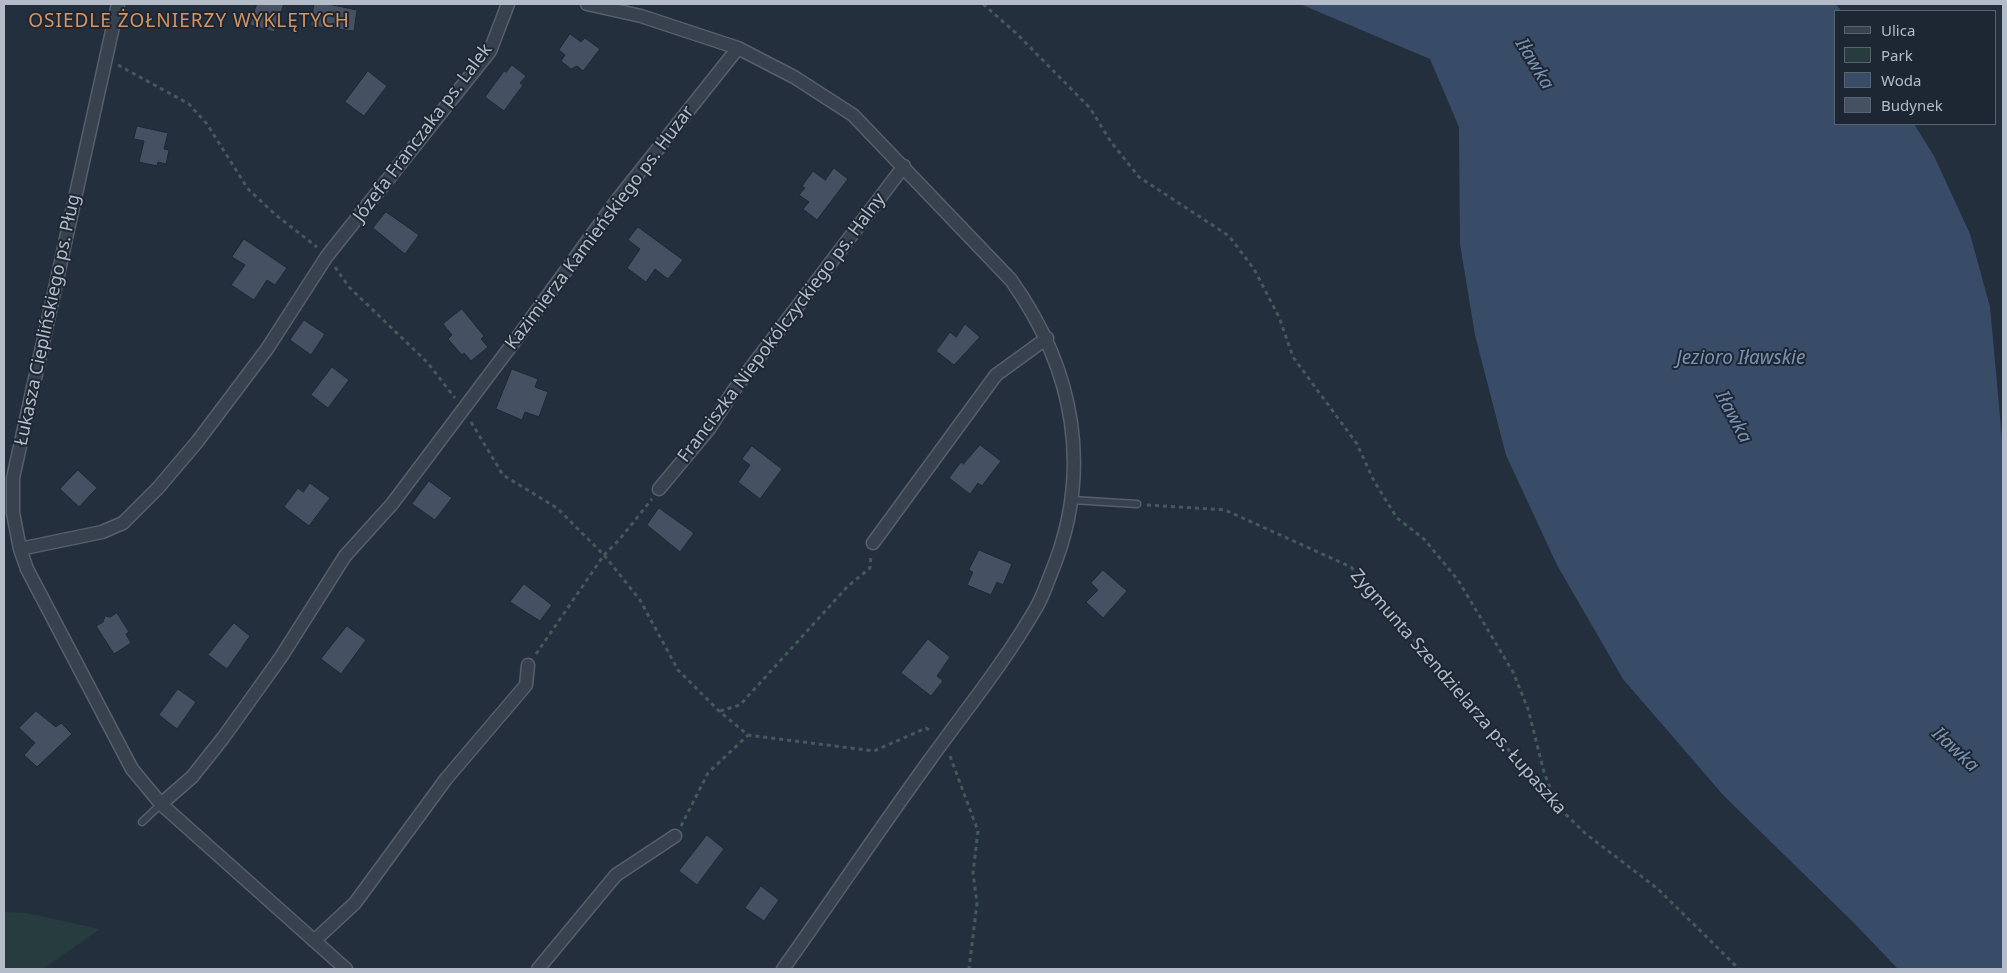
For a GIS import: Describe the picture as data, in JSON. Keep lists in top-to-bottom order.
{
  "streets": {
    "street": [
      "Józefa Franczaka ps. Lalek",
      "Kazimierza Kamieńskiego ps. Huzar",
      "Łukasza Cieplińskiego ps. Pług",
      "Franciszka Niepokólczyckiego ps. Halny"
    ],
    "path": ["Zygmunta Szendzielarza ps. Łupaszka"]
  },
  "crossings": [
    ["Józefa Franczaka ps. Lalek", "Łukasza Cieplińskiego ps. Pług"],
    ["Kazimierza Kamieńskiego ps. Huzar", "Łukasza Cieplińskiego ps. Pług"]
  ],
  "districts": ["OSIEDLE ŻOŁNIERZY WYKLĘTYCH"],
  "water": ["Iławka", "Jezioro Iławskie"],
  "legend": [
    "Ulica",
    "Park",
    "Woda",
    "Budynek"
  ]
}
